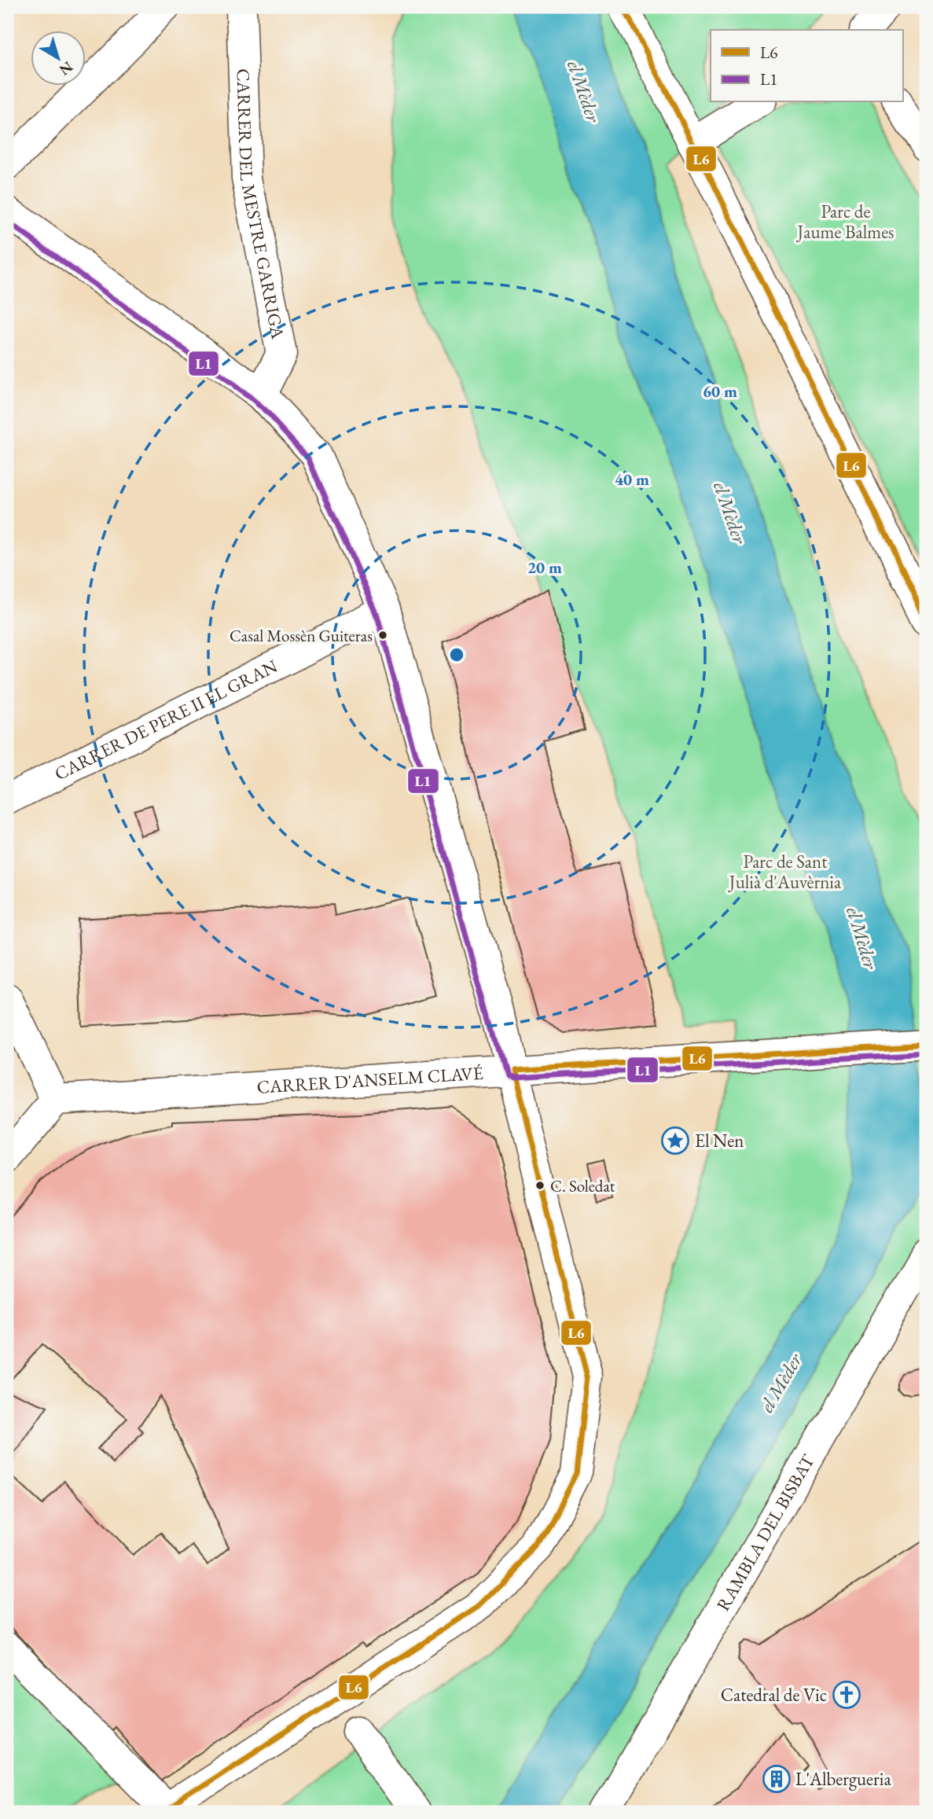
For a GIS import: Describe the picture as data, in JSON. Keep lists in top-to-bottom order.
{
  "streets": {
    "street": [
      "CARRER DEL MESTRE GARRIGA",
      "CARRER DE PERE II EL GRAN",
      "CARRER D'ANSELM CLAVÉ",
      "RAMBLA DEL BISBAT"
    ]
  },
  "water": ["el Mèder"],
  "parks": ["Parc de Jaume Balmes", "Parc de Sant Julià d'Auvèrnia"],
  "places": {
    "other": ["Casal Mossèn Guiteras", "C. Soledat"],
    "place": ["El Nen"],
    "church": ["Catedral de Vic"],
    "building": ["L'Albergueria"]
  },
  "lines": ["transit line L6", "transit line L1"],
  "legend": ["L6", "L1"],
  "north": "bottom right",
  "rings": ["60 m", "40 m", "20 m"]
}
